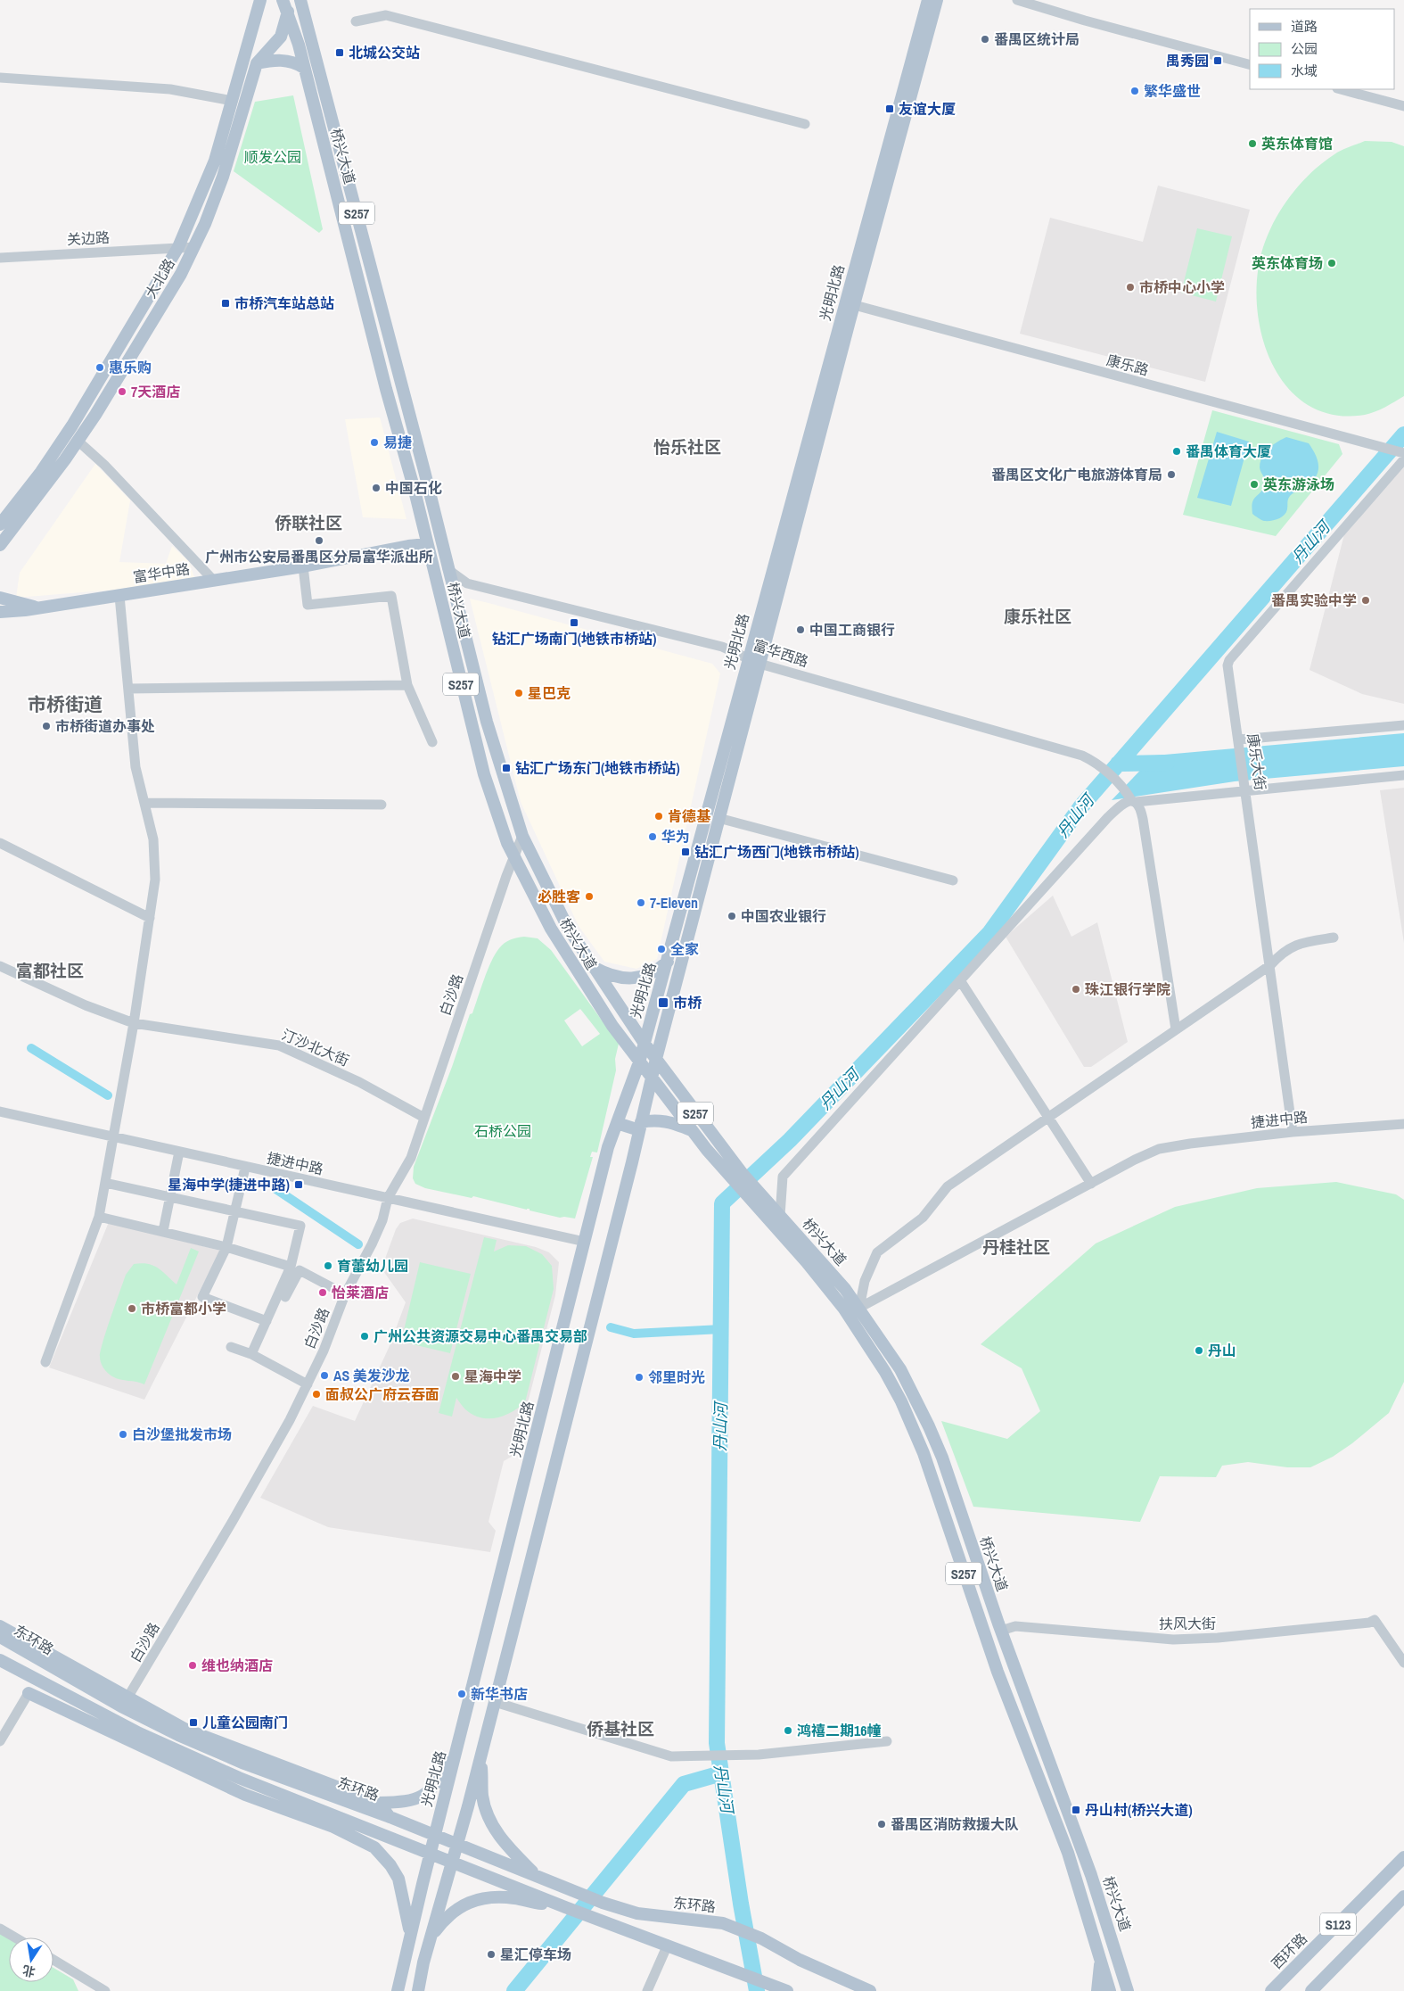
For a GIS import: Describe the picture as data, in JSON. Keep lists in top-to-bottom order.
{
  "streets": {
    "main road": [
      "桥兴大道",
      "S257",
      "大北路",
      "光明北路",
      "富华中路",
      "东环路",
      "S123",
      "西环路"
    ],
    "street": [
      "关边路",
      "康乐路",
      "富华西路",
      "康乐大街",
      "白沙路",
      "汀沙北大街",
      "捷进中路",
      "扶风大街"
    ]
  },
  "crossings": [
    ["桥兴大道", "S257"],
    ["桥兴大道", "大北路"],
    ["桥兴大道", "光明北路"],
    ["桥兴大道", "富华中路"],
    ["桥兴大道", "富华西路"],
    ["桥兴大道", "白沙路"],
    ["桥兴大道", "捷进中路"],
    ["桥兴大道", "扶风大街"],
    ["关边路", "大北路"],
    ["光明北路", "康乐路"],
    ["光明北路", "富华西路"],
    ["光明北路", "捷进中路"],
    ["光明北路", "东环路"],
    ["康乐路", "康乐大街"],
    ["康乐大街", "捷进中路"],
    ["白沙路", "汀沙北大街"],
    ["白沙路", "捷进中路"],
    ["白沙路", "东环路"]
  ],
  "districts": [
    "怡乐社区",
    "侨联社区",
    "康乐社区",
    "市桥街道",
    "富都社区",
    "丹桂社区",
    "侨基社区"
  ],
  "water": ["丹山河"],
  "parks": ["顺发公园", "石桥公园"],
  "places": {
    "other": [
      "番禺区统计局",
      "繁华盛世",
      "英东体育馆",
      "英东体育场",
      "市桥中心小学",
      "惠乐购",
      "7天酒店",
      "易捷",
      "番禺体育大厦",
      "番禺区文化广电旅游体育局",
      "英东游泳场",
      "中国石化",
      "广州市公安局番禺区分局富华派出所",
      "番禺实验中学",
      "中国工商银行",
      "星巴克",
      "市桥街道办事处",
      "肯德基",
      "华为",
      "必胜客",
      "7-Eleven",
      "中国农业银行",
      "全家",
      "珠江银行学院",
      "育蕾幼儿园",
      "怡莱酒店",
      "市桥富都小学",
      "广州公共资源交易中心番禺交易部",
      "丹山",
      "AS 美发沙龙",
      "星海中学",
      "邻里时光",
      "面叔公广府云吞面",
      "白沙堡批发市场",
      "维也纳酒店",
      "新华书店",
      "鸿禧二期16幢",
      "番禺区消防救援大队",
      "星汇停车场"
    ],
    "transit": [
      "北城公交站",
      "禺秀园",
      "友谊大厦",
      "市桥汽车站总站",
      "钻汇广场南门(地铁市桥站)",
      "钻汇广场东门(地铁市桥站)",
      "钻汇广场西门(地铁市桥站)",
      "市桥",
      "星海中学(捷进中路)",
      "儿童公园南门",
      "丹山村(桥兴大道)"
    ]
  },
  "legend": ["道路", "公园", "水域"],
  "north": "bottom"
}
